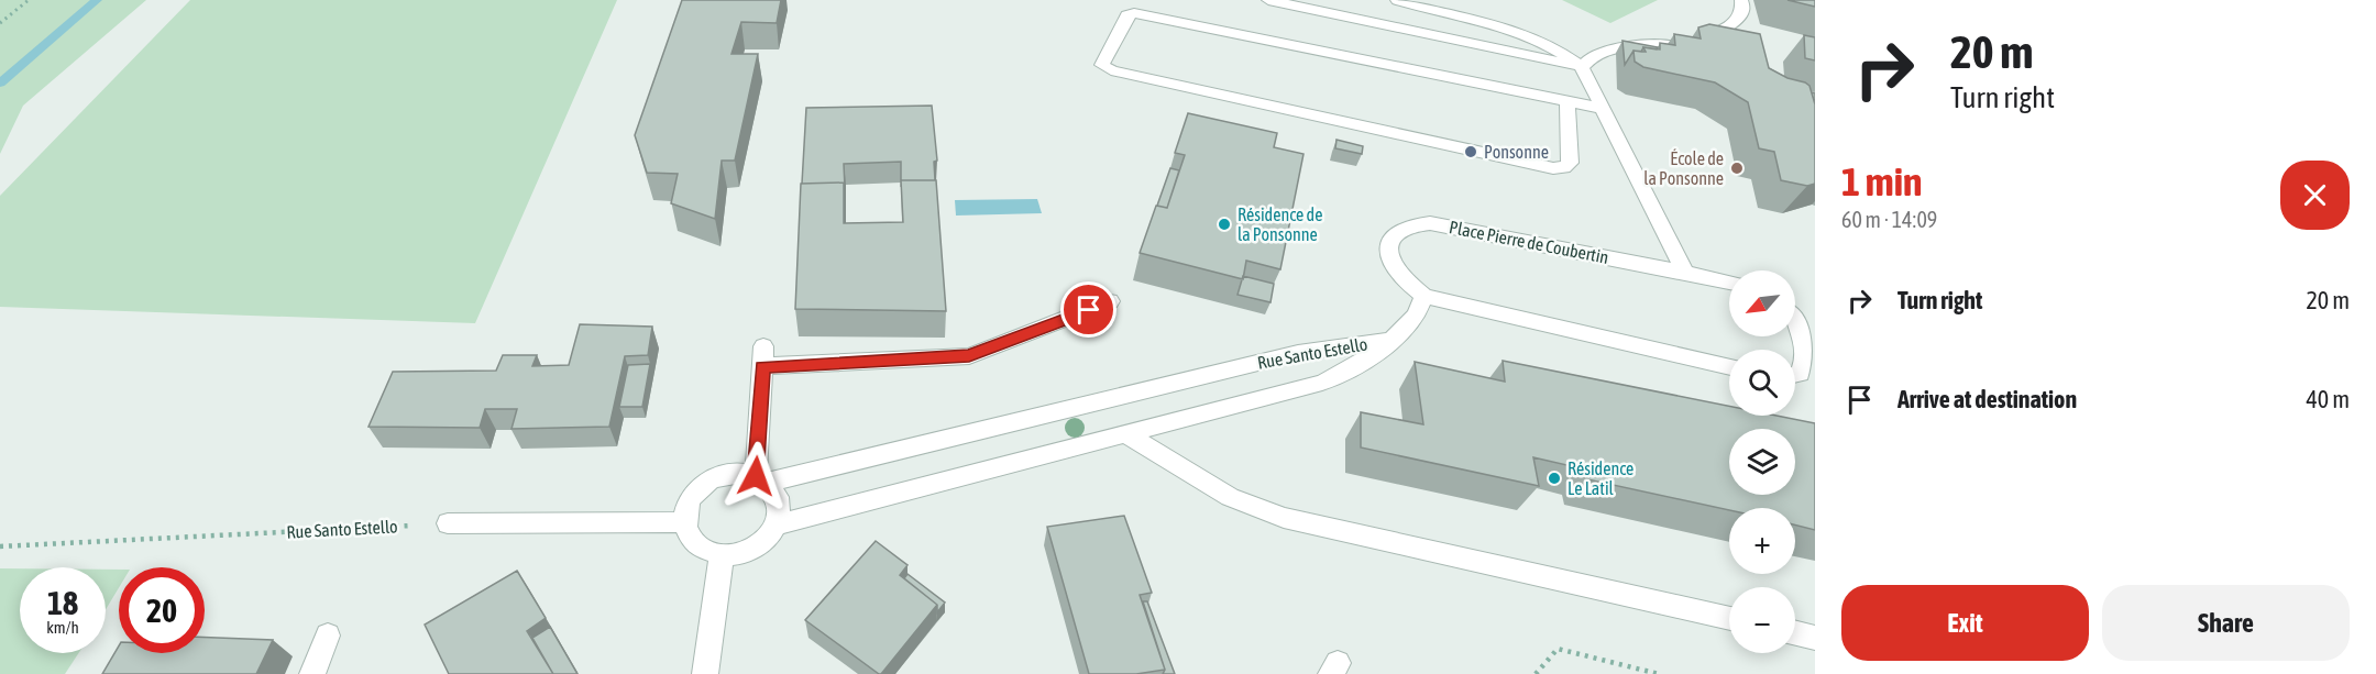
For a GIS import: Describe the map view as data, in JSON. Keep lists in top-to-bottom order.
{
  "streets": {
    "street": ["Place Pierre de Coubertin", "Rue Santo Estello"]
  },
  "places": [
    "Ponsonne",
    "École de la Ponsonne",
    "Résidence de la Ponsonne",
    "Résidence Le Latil"
  ],
  "north": "bottom left",
  "page": {
    "turn": ["20 m", "Turn right"],
    "heading": ["1 min", "60 m · 14:09"],
    "list": [
      {
        "name": "Turn right",
        "value": "20 m"
      },
      {
        "name": "Arrive at destination",
        "value": "40 m"
      }
    ],
    "map_buttons": ["+", "−"],
    "speed": "18 km/h",
    "limit": "20",
    "buttons": ["Exit", "Share"]
  }
}
